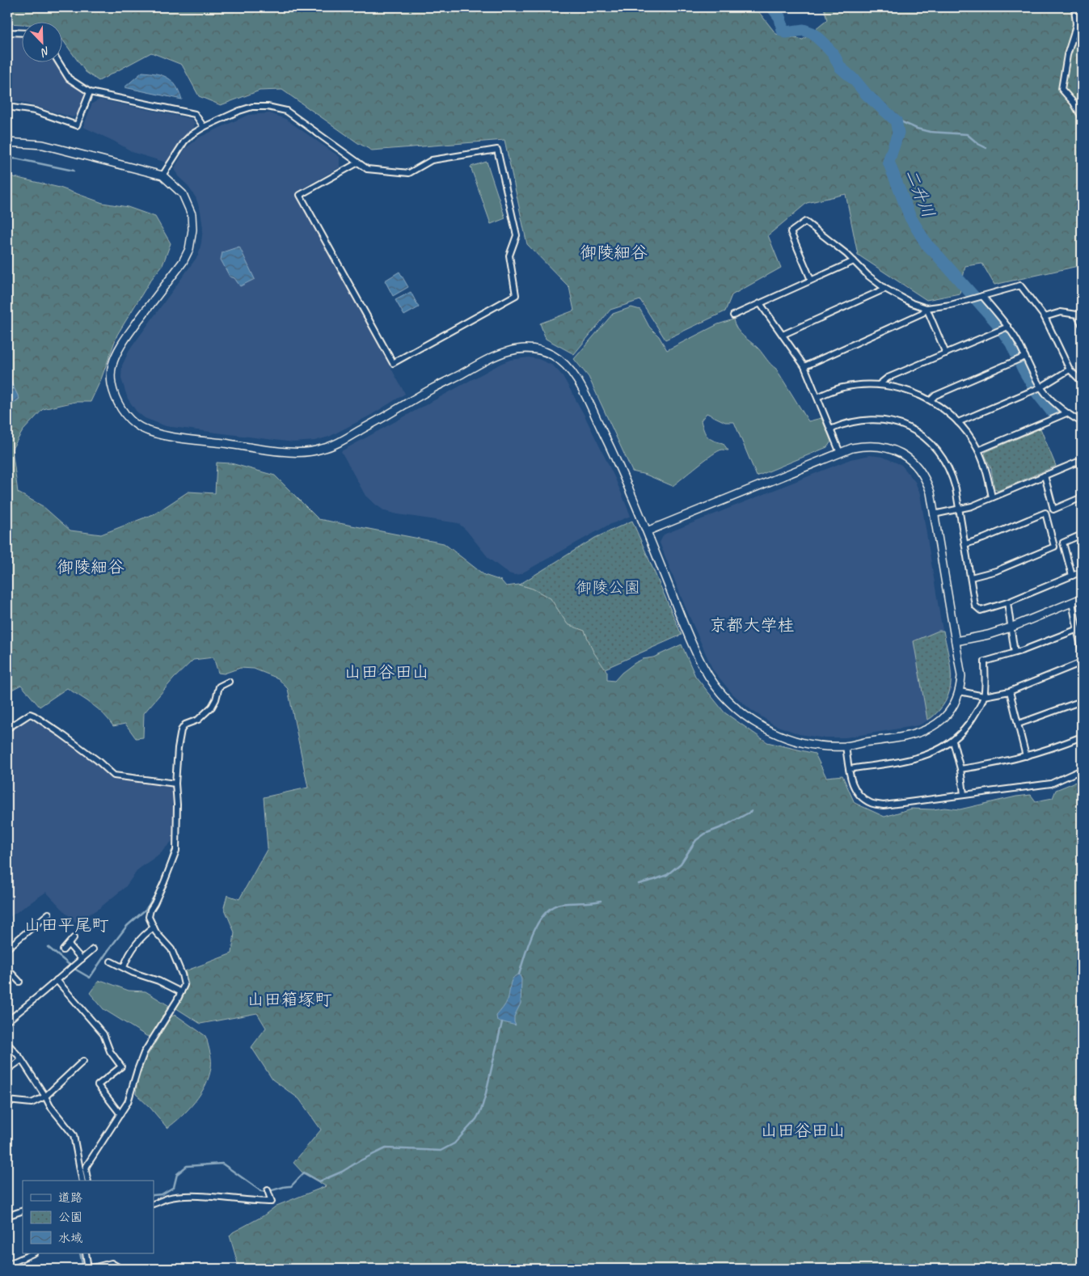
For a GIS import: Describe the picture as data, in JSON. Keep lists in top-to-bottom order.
{
  "districts": [
    "御陵細谷",
    "御陵細谷",
    "京都大学桂",
    "山田谷田山",
    "山田平尾町",
    "山田箱塚町",
    "山田谷田山"
  ],
  "water": ["二升川"],
  "parks": ["御陵公園"],
  "legend": ["道路", "公園", "水域"],
  "north": "bottom right"
}
